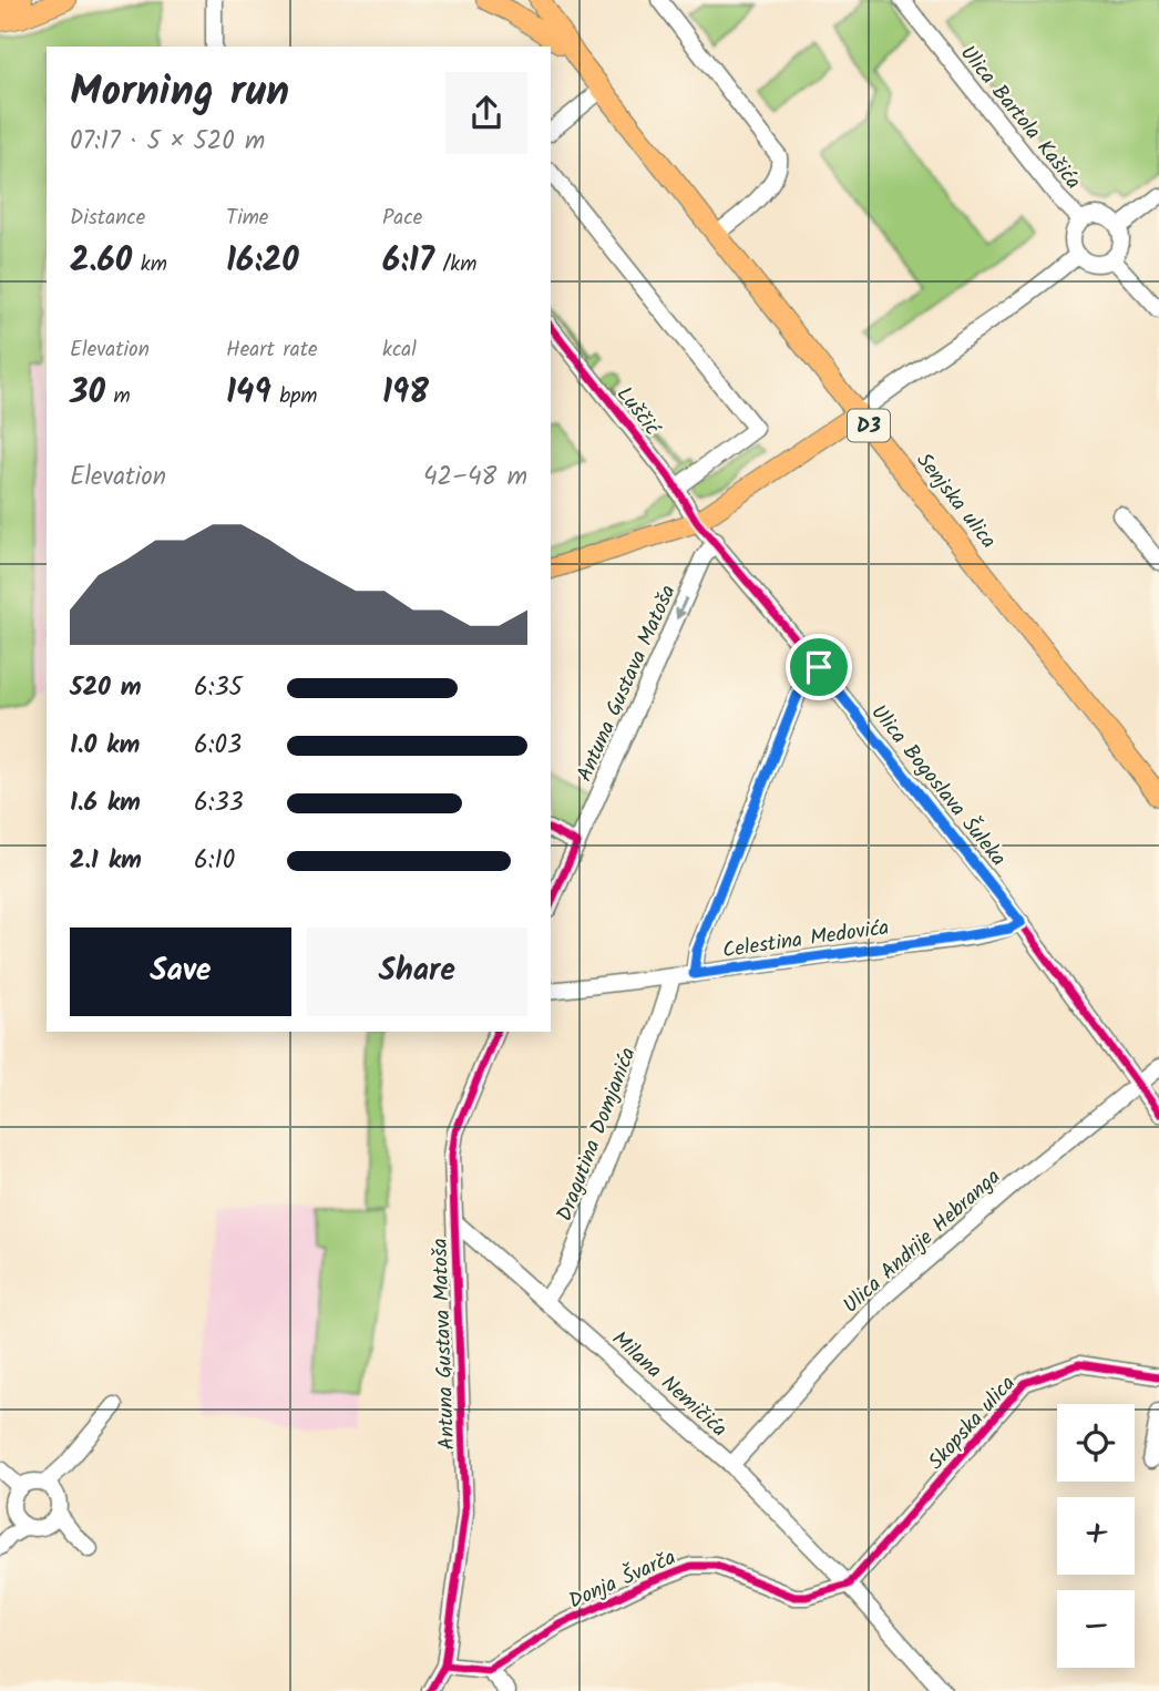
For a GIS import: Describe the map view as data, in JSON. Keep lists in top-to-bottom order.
{
  "streets": {
    "main road": ["D3", "Senjska ulica"],
    "street": [
      "Ulica Bartola Kašića",
      "Luščić",
      "Antuna Gustava Matoša",
      "Ulica Bogoslava Šuleka",
      "Celestina Medovića",
      "Dragutina Domjanića",
      "Ulica Andrije Hebranga",
      "Milana Nemičića",
      "Skopska ulica",
      "Donja Švarča"
    ]
  },
  "crossings": [
    ["Luščić", "Ulica Bogoslava Šuleka"],
    ["D3", "Senjska ulica"],
    ["Antuna Gustava Matoša", "Ulica Bogoslava Šuleka"],
    ["Antuna Gustava Matoša", "Milana Nemičića"],
    ["Ulica Bogoslava Šuleka", "Celestina Medovića"],
    ["Ulica Bogoslava Šuleka", "Ulica Andrije Hebranga"],
    ["Celestina Medovića", "Dragutina Domjanića"],
    ["Dragutina Domjanića", "Milana Nemičića"],
    ["Ulica Andrije Hebranga", "Milana Nemičića"],
    ["Milana Nemičića", "Skopska ulica"],
    ["Milana Nemičića", "Donja Švarča"],
    ["Skopska ulica", "Donja Švarča"]
  ],
  "page": {
    "heading": ["Morning run", "07:17 · 5 × 520 m"],
    "stats": [
      ["Distance", "2.60 km"],
      ["Time", "16:20"],
      ["Pace", "6:17 /km"],
      ["Elevation", "30 m"],
      ["Heart rate", "149 bpm"],
      ["kcal", "198"]
    ],
    "chart": ["Elevation", "42–48 m"],
    "list": [
      {
        "name": "520 m",
        "note": "6:35"
      },
      {
        "name": "1.0 km",
        "note": "6:03"
      },
      {
        "name": "1.6 km",
        "note": "6:33"
      },
      {
        "name": "2.1 km",
        "note": "6:10"
      }
    ],
    "buttons": ["Save", "Share"],
    "map_buttons": ["+", "−"]
  }
}
